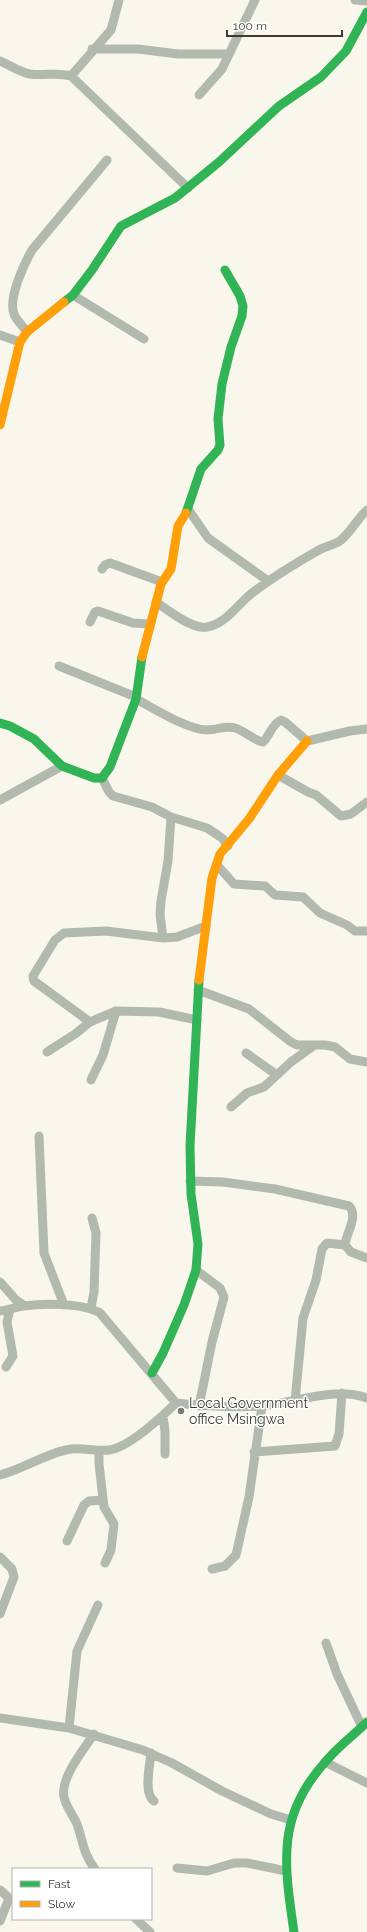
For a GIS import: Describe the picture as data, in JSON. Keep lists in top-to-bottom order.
{
  "places": ["Local Government office Msingwa"],
  "legend": ["Fast", "Slow"],
  "scale_bar": "100 m"
}
